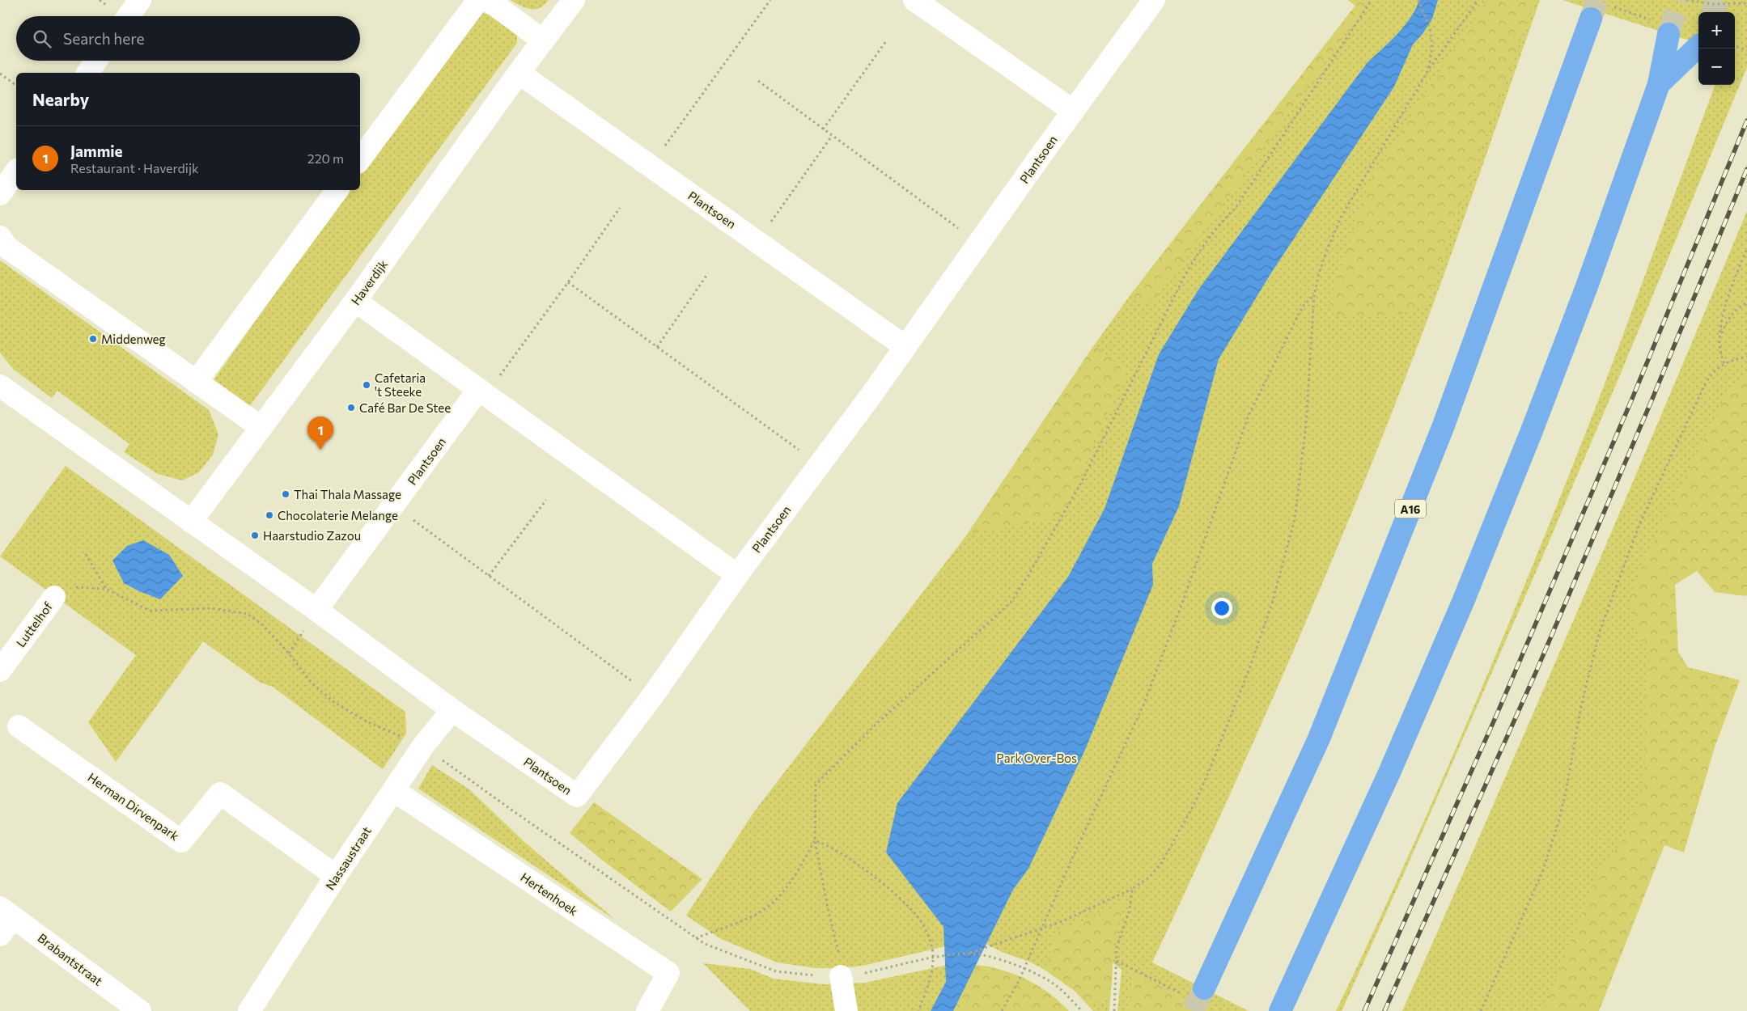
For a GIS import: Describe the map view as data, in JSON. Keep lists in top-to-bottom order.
{
  "streets": {
    "highway": ["A16"],
    "street": [
      "Plantsoen",
      "Haverdijk",
      "Luttelhof",
      "Herman Dirvenpark",
      "Nassaustraat",
      "Hertenhoek",
      "Brabantstraat"
    ]
  },
  "crossings": [
    ["Plantsoen", "Haverdijk"],
    ["Plantsoen", "Nassaustraat"],
    ["Herman Dirvenpark", "Nassaustraat"],
    ["Nassaustraat", "Hertenhoek"]
  ],
  "parks": ["Park Over-Bos"],
  "places": [
    "Middenweg",
    "Cafetaria 't Steeke",
    "Café Bar De Stee",
    "Thai Thala Massage",
    "Chocolaterie Melange",
    "Haarstudio Zazou"
  ],
  "page": {
    "map_buttons": ["+", "−"],
    "search": "Search here",
    "heading": "Nearby",
    "list": [
      {
        "mark": "1",
        "name": "Jammie",
        "note": "Restaurant · Haverdijk",
        "value": "220 m"
      }
    ],
    "pins": "1"
  }
}
